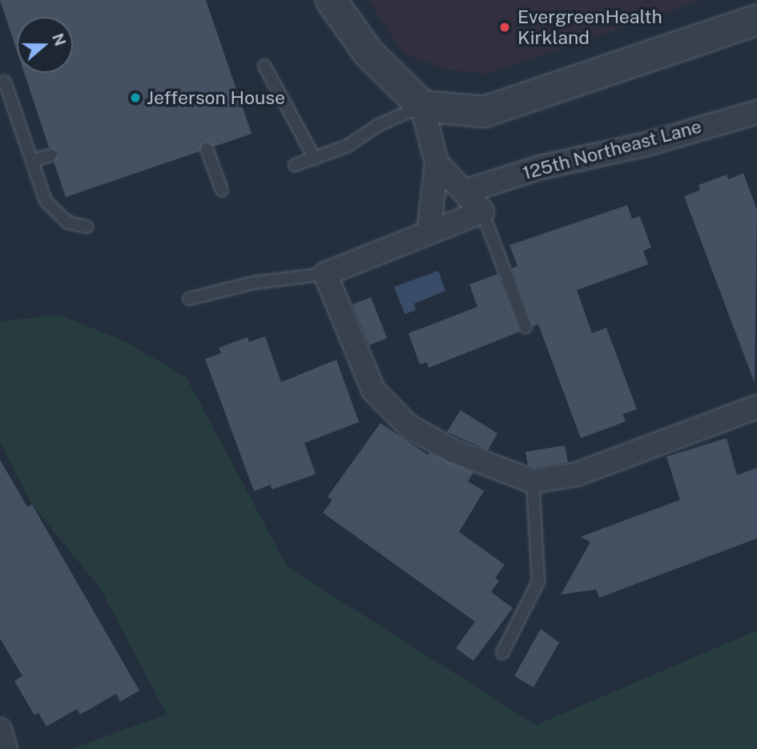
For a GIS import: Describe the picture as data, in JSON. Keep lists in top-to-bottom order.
{
  "streets": {
    "street": ["125th Northeast Lane"]
  },
  "places": ["EvergreenHealth Kirkland", "Jefferson House"],
  "north": "right"
}
